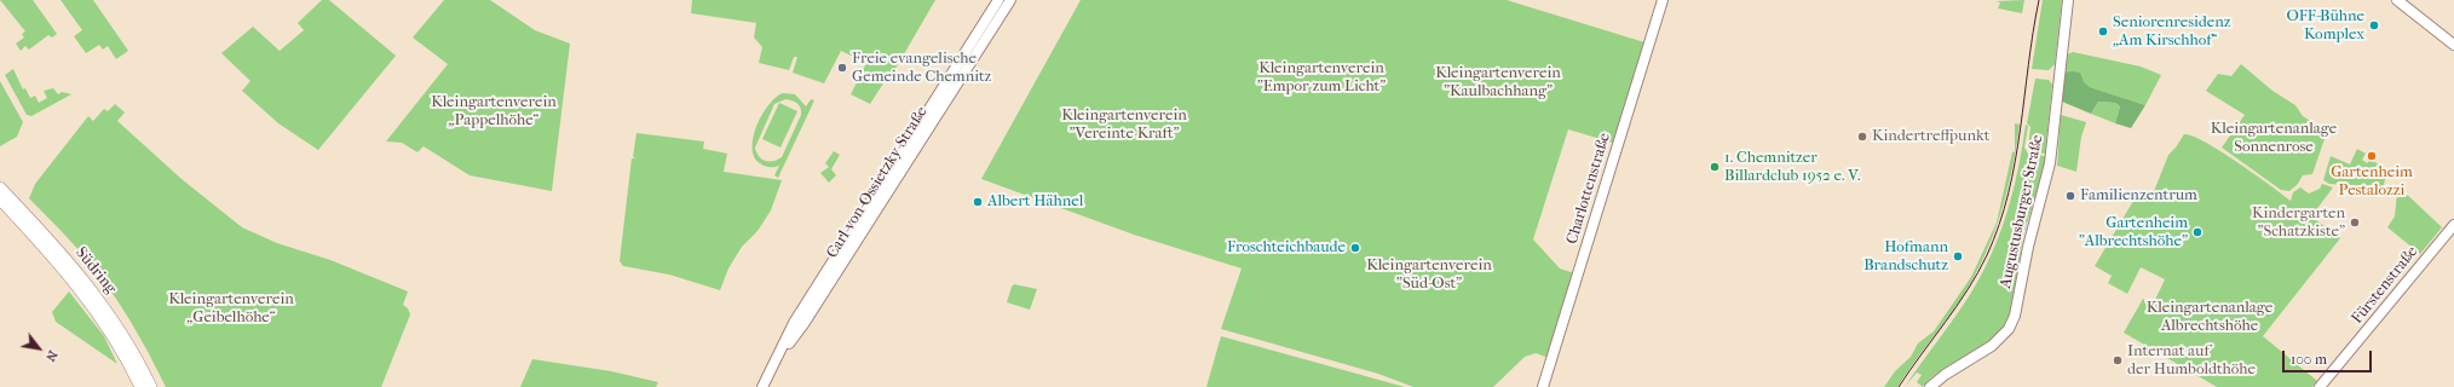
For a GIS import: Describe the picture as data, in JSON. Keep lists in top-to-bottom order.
{
  "streets": {
    "main road": ["Südring"],
    "street": [
      "Carl-von-Ossietzky-Straße",
      "Charlottenstraße",
      "Augustusburger Straße",
      "Fürstenstraße"
    ]
  },
  "parks": [
    "Kleingartenverein \"Empor zum Licht\"",
    "Kleingartenverein \"Kaulbachhang\"",
    "Kleingartenverein „Pappelhöhe“",
    "Kleingartenverein \"Vereinte Kraft\"",
    "Kleingartenanlage Sonnenrose",
    "Kleingartenverein \"Süd-Ost\"",
    "Kleingartenverein „Geibelhöhe“",
    "Kleingartenanlage Albrechtshöhe"
  ],
  "places": [
    "OFF-Bühne Komplex",
    "Seniorenresidenz „Am Kirschhof“",
    "Freie evangelische Gemeinde Chemnitz",
    "Kindertreffpunkt",
    "Gartenheim Pestalozzi",
    "1. Chemnitzer Billardclub 1952 e. V.",
    "Familienzentrum",
    "Albert Hähnel",
    "Kindergarten \"Schatzkiste\"",
    "Gartenheim \"Albrechtshöhe\"",
    "Froschteichbaude",
    "Hofmann Brandschutz",
    "Internat auf der Humboldthöhe"
  ],
  "scale_bar": "100 m",
  "north": "bottom right"
}
